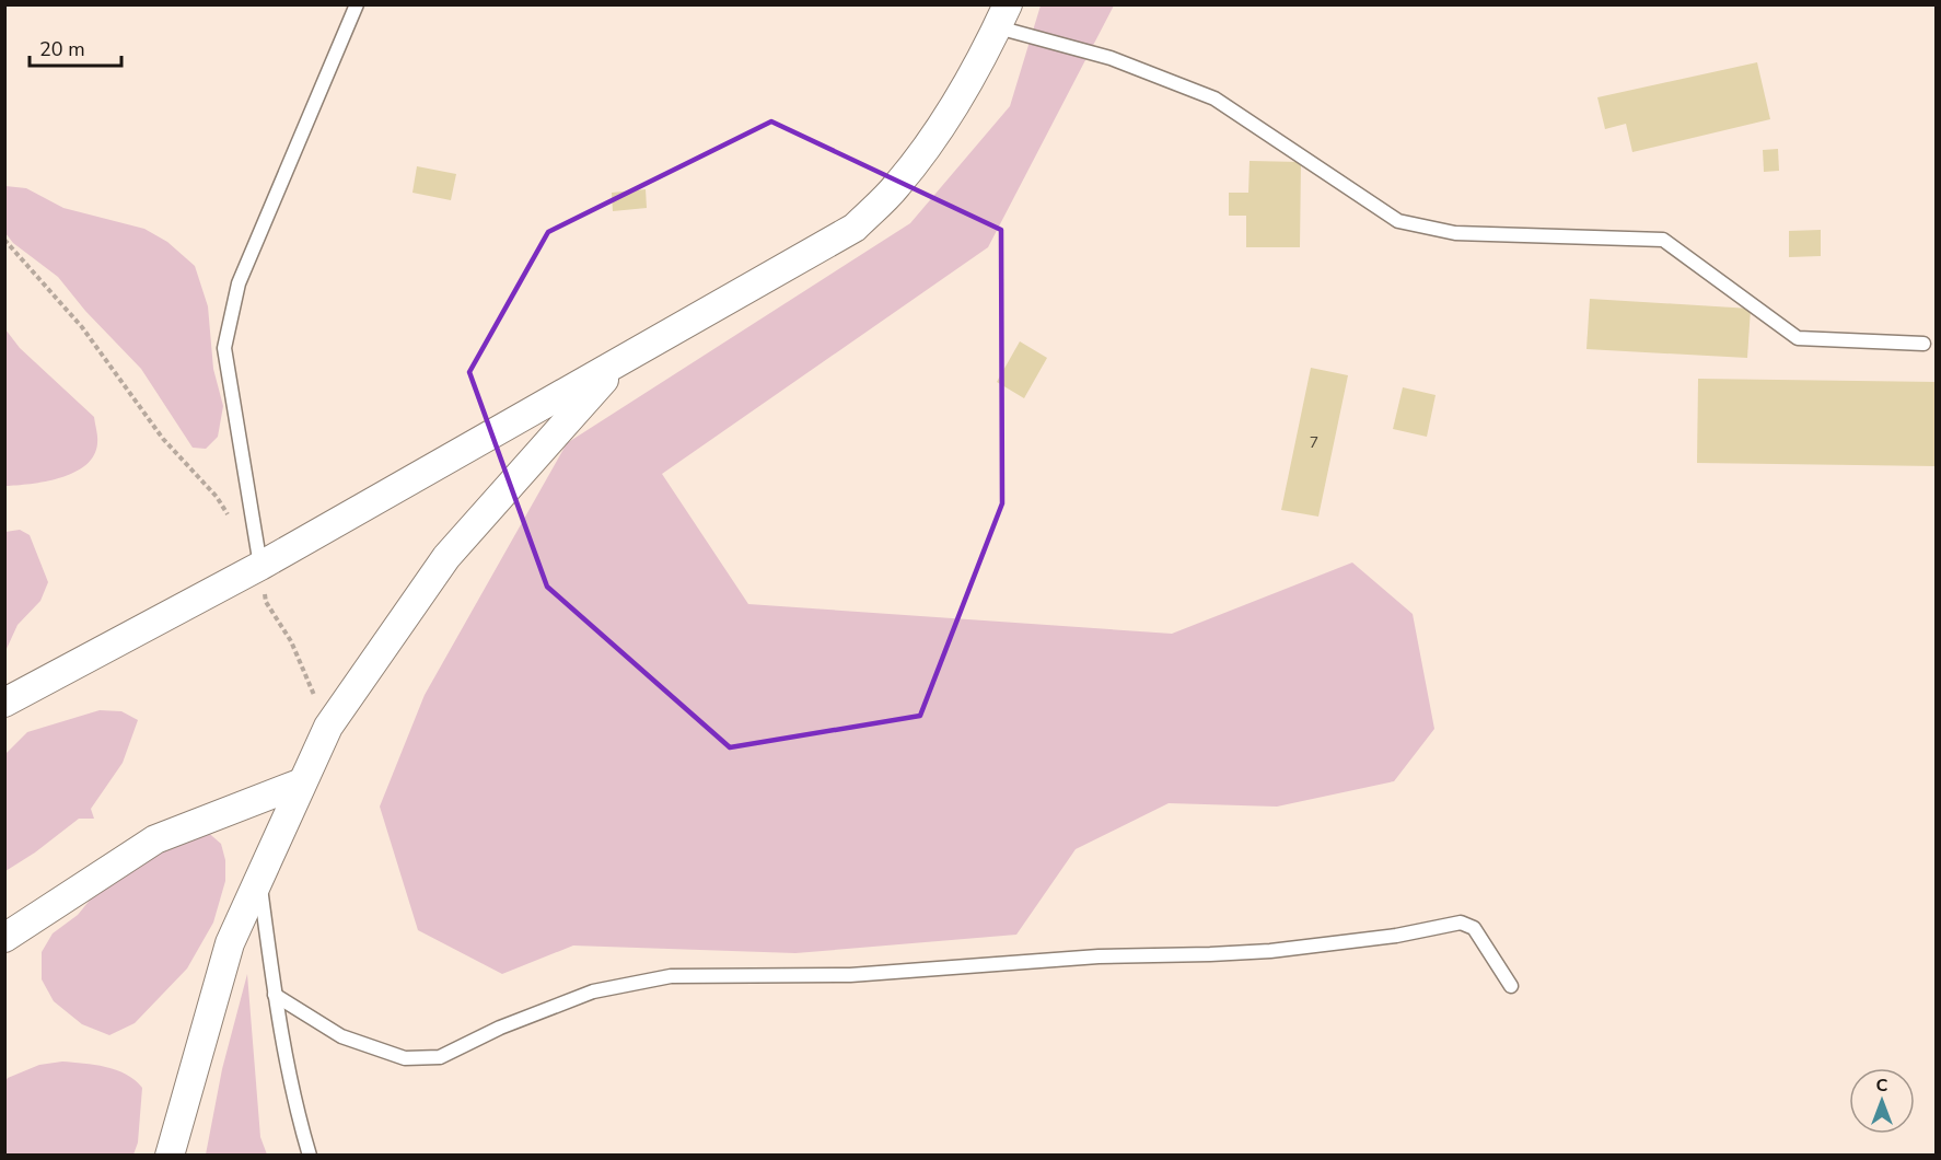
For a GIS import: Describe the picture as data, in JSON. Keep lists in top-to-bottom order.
{
  "house_numbers": ["7"],
  "scale_bar": "20 m",
  "north": "top"
}
